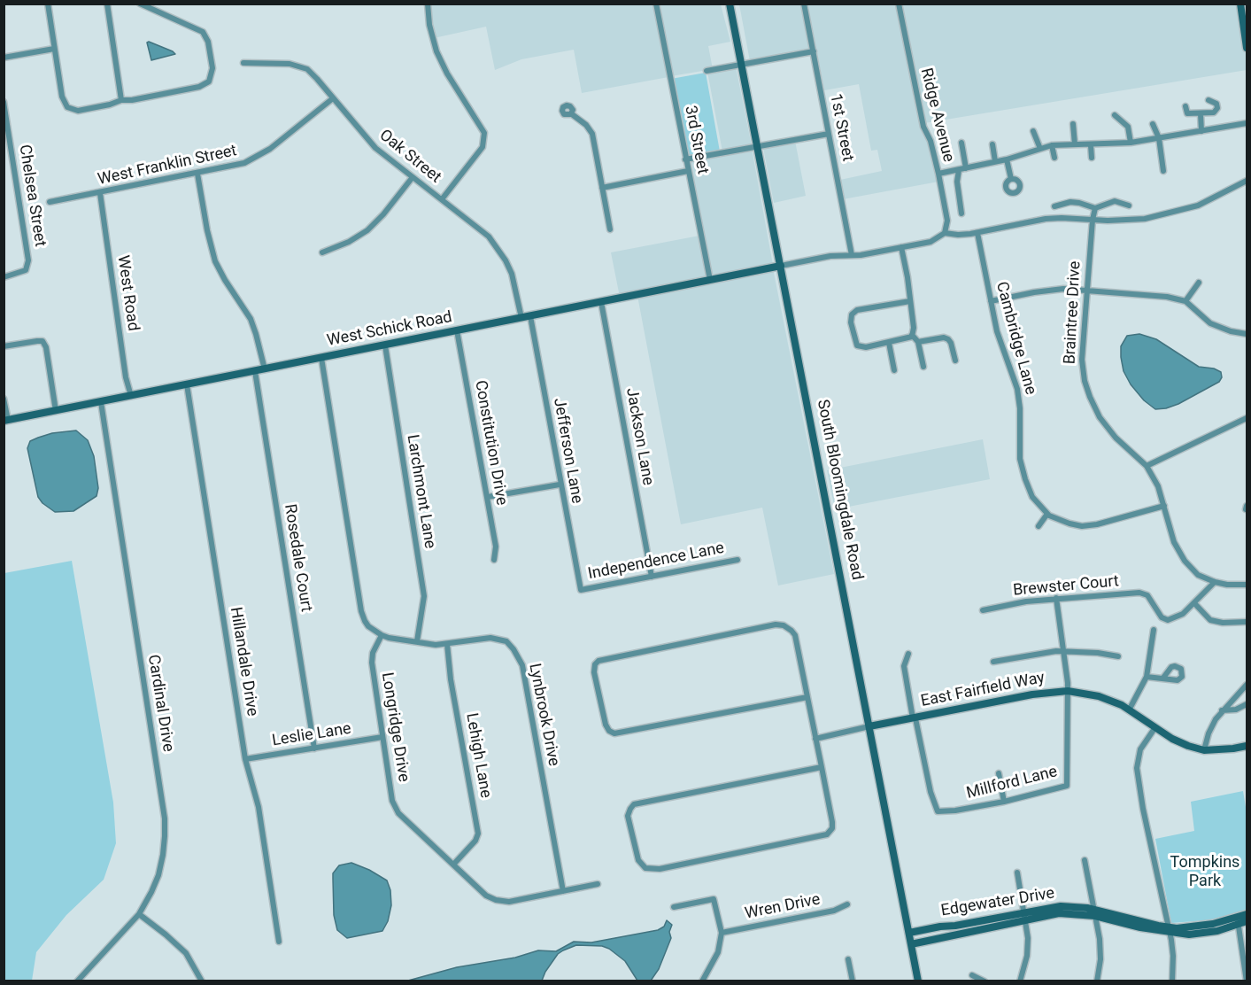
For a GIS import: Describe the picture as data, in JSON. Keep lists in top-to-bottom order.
{
  "streets": {
    "street": [
      "Ridge Avenue",
      "1st Street",
      "3rd Street",
      "Oak Street",
      "West Franklin Street",
      "Chelsea Street",
      "West Road",
      "Braintree Drive",
      "West Schick Road",
      "Cambridge Lane",
      "Jackson Lane",
      "Constitution Drive",
      "Jefferson Lane",
      "South Bloomingdale Road",
      "Larchmont Lane",
      "Rosedale Court",
      "Independence Lane",
      "Brewster Court",
      "Hillandale Drive",
      "East Fairfield Way",
      "Cardinal Drive",
      "Lynbrook Drive",
      "Longridge Drive",
      "Leslie Lane",
      "Lehigh Lane",
      "Millford Lane",
      "Edgewater Drive",
      "Wren Drive"
    ]
  },
  "crossings": [
    ["3rd Street", "West Schick Road"],
    ["Oak Street", "West Franklin Street"],
    ["Oak Street", "West Schick Road"],
    ["West Franklin Street", "West Road"],
    ["West Road", "West Schick Road"],
    ["Braintree Drive", "Cambridge Lane"],
    ["West Schick Road", "Jackson Lane"],
    ["West Schick Road", "Constitution Drive"],
    ["West Schick Road", "Jefferson Lane"],
    ["West Schick Road", "South Bloomingdale Road"],
    ["West Schick Road", "Larchmont Lane"],
    ["West Schick Road", "Rosedale Court"],
    ["West Schick Road", "Hillandale Drive"],
    ["West Schick Road", "Cardinal Drive"],
    ["Jackson Lane", "Independence Lane"],
    ["Jefferson Lane", "Independence Lane"],
    ["South Bloomingdale Road", "East Fairfield Way"],
    ["South Bloomingdale Road", "Edgewater Drive"],
    ["Larchmont Lane", "Lynbrook Drive"],
    ["Rosedale Court", "Leslie Lane"],
    ["Brewster Court", "Millford Lane"],
    ["Hillandale Drive", "Leslie Lane"],
    ["East Fairfield Way", "Millford Lane"],
    ["Lynbrook Drive", "Longridge Drive"],
    ["Lynbrook Drive", "Lehigh Lane"],
    ["Longridge Drive", "Leslie Lane"],
    ["Longridge Drive", "Lehigh Lane"]
  ],
  "parks": ["Tompkins Park"]
}
